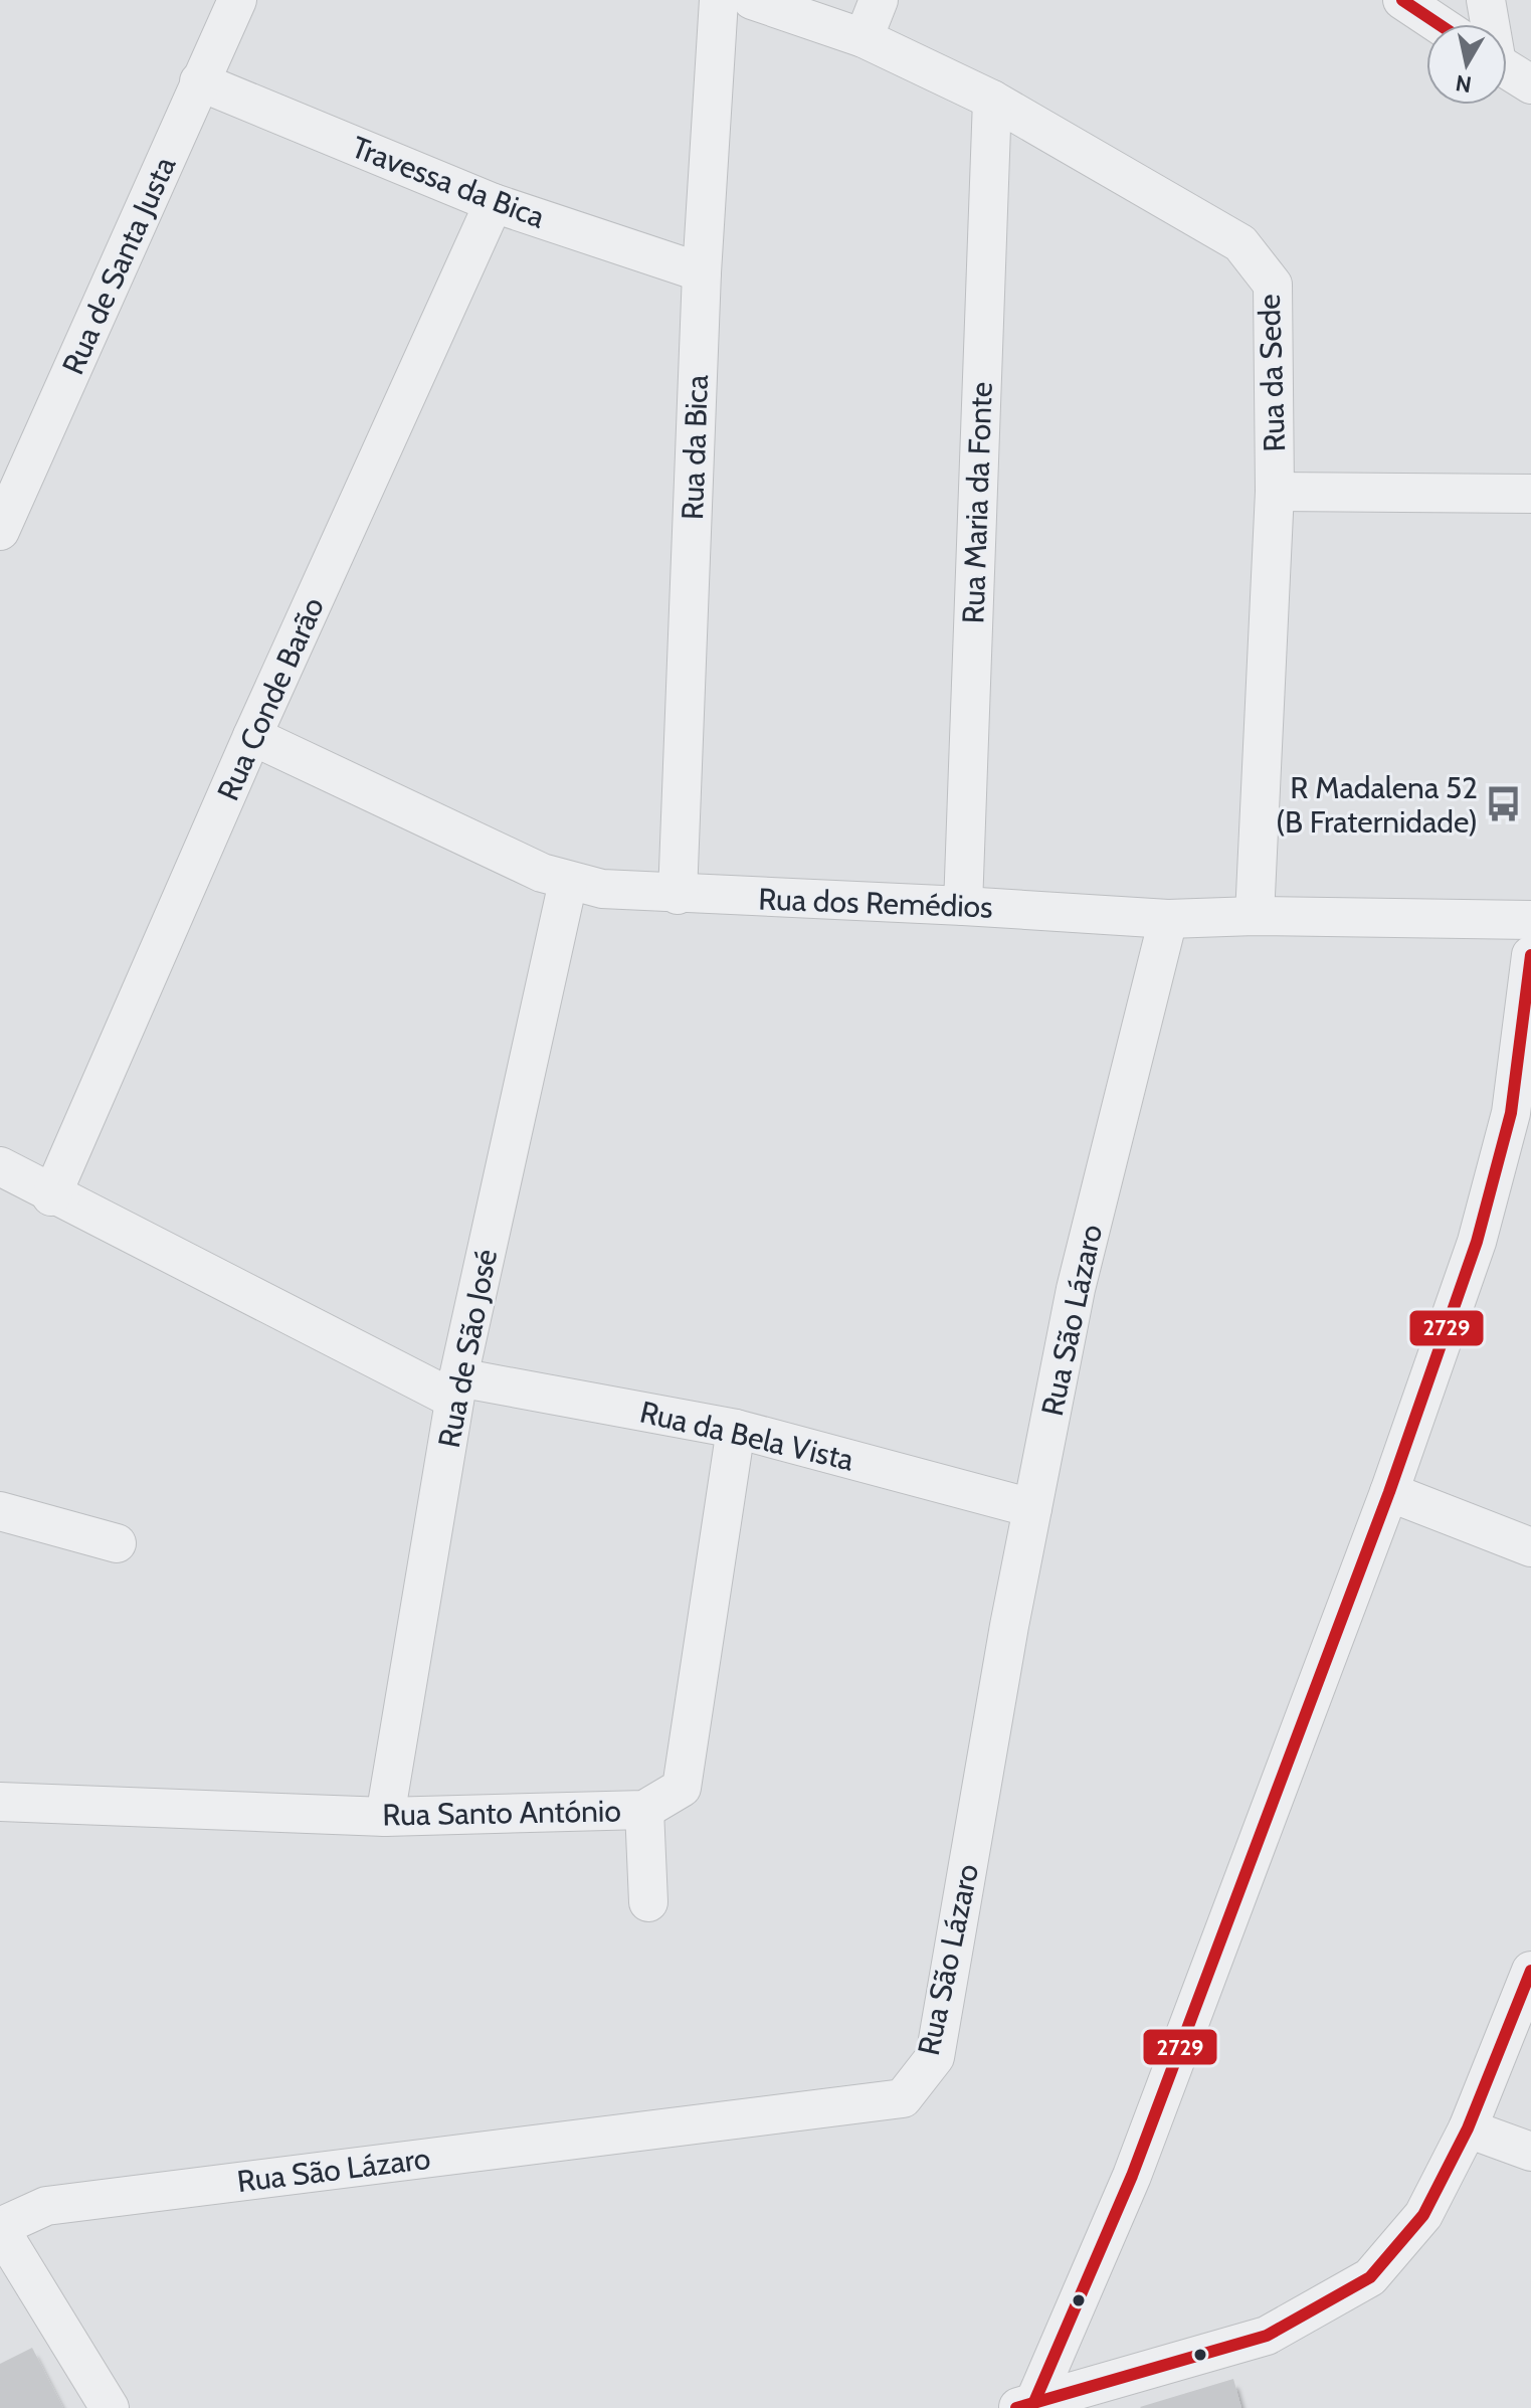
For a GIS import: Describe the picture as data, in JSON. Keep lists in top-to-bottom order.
{
  "streets": {
    "street": [
      "Travessa da Bica",
      "Rua de Santa Justa",
      "Rua da Sede",
      "Rua da Bica",
      "Rua Maria da Fonte",
      "Rua Conde Barão",
      "Rua dos Remédios",
      "Rua São Lázaro",
      "Rua de São José",
      "Rua da Bela Vista",
      "Rua Santo António"
    ]
  },
  "crossings": [
    ["Travessa da Bica", "Rua de Santa Justa"],
    ["Travessa da Bica", "Rua da Bica"],
    ["Travessa da Bica", "Rua Conde Barão"],
    ["Rua da Sede", "Rua Maria da Fonte"],
    ["Rua da Sede", "Rua dos Remédios"],
    ["Rua da Bica", "Rua dos Remédios"],
    ["Rua Maria da Fonte", "Rua dos Remédios"],
    ["Rua Conde Barão", "Rua dos Remédios"],
    ["Rua Conde Barão", "Rua da Bela Vista"],
    ["Rua dos Remédios", "Rua São Lázaro"],
    ["Rua dos Remédios", "Rua de São José"],
    ["Rua São Lázaro", "Rua da Bela Vista"],
    ["Rua de São José", "Rua da Bela Vista"],
    ["Rua de São José", "Rua Santo António"],
    ["Rua da Bela Vista", "Rua Santo António"]
  ],
  "places": {
    "bus stop": ["R Madalena 52 (B Fraternidade)"]
  },
  "lines": ["transit line 2729"],
  "north": "bottom"
}
